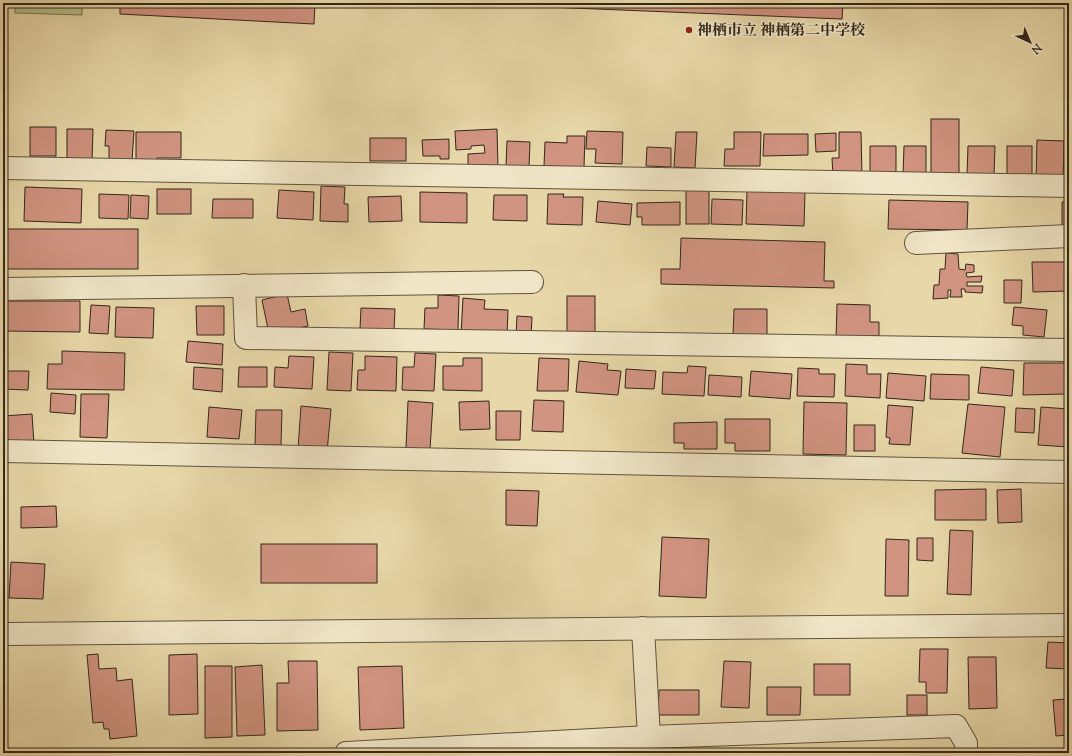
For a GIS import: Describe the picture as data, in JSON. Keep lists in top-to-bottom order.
{
  "places": ["神栖市立 神栖第二中学校"],
  "north": "bottom right"
}
